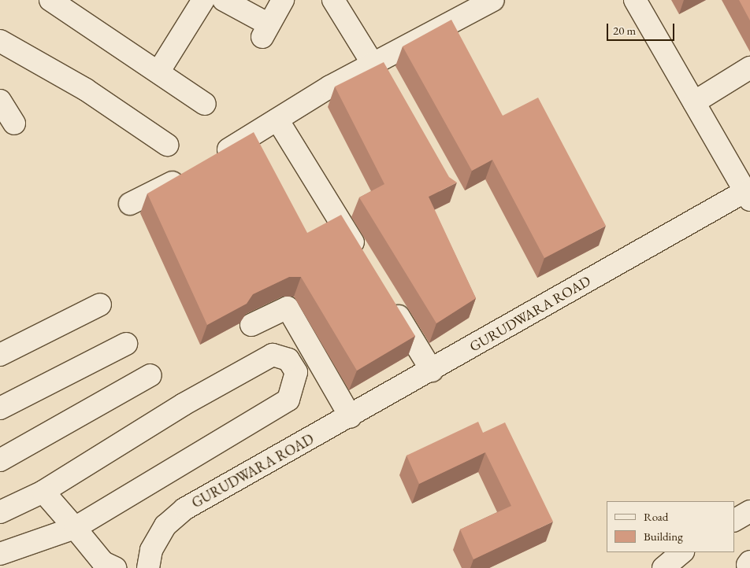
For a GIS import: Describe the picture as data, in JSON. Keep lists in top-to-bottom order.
{
  "streets": {
    "street": ["GURUDWARA ROAD"]
  },
  "legend": ["Road", "Building"],
  "scale_bar": "20 m"
}
